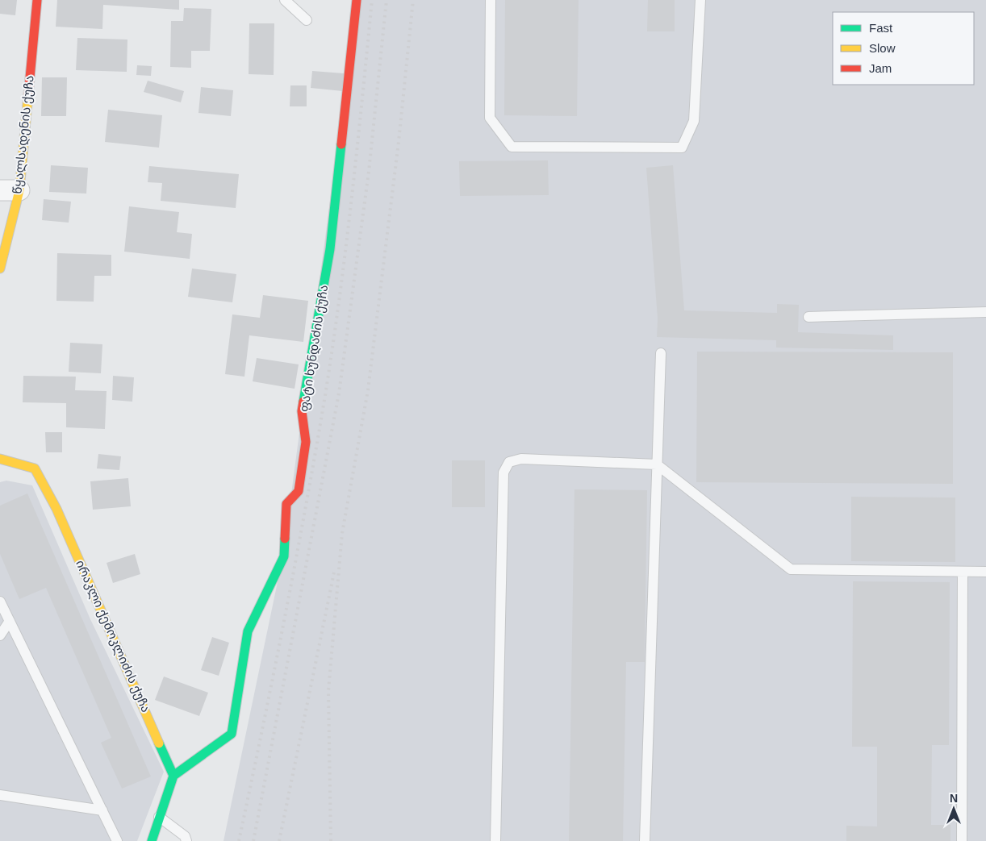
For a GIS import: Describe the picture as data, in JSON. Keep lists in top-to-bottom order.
{
  "streets": {
    "street": ["წყალსადენის ქუჩა", "ფატი ხუნდაძის ქუჩა", "ირაკლი ქემოკლიძის ქუჩა"]
  },
  "crossings": [
    ["ფატი ხუნდაძის ქუჩა", "ირაკლი ქემოკლიძის ქუჩა"]
  ],
  "legend": ["Fast", "Slow", "Jam"],
  "north": "top"
}
